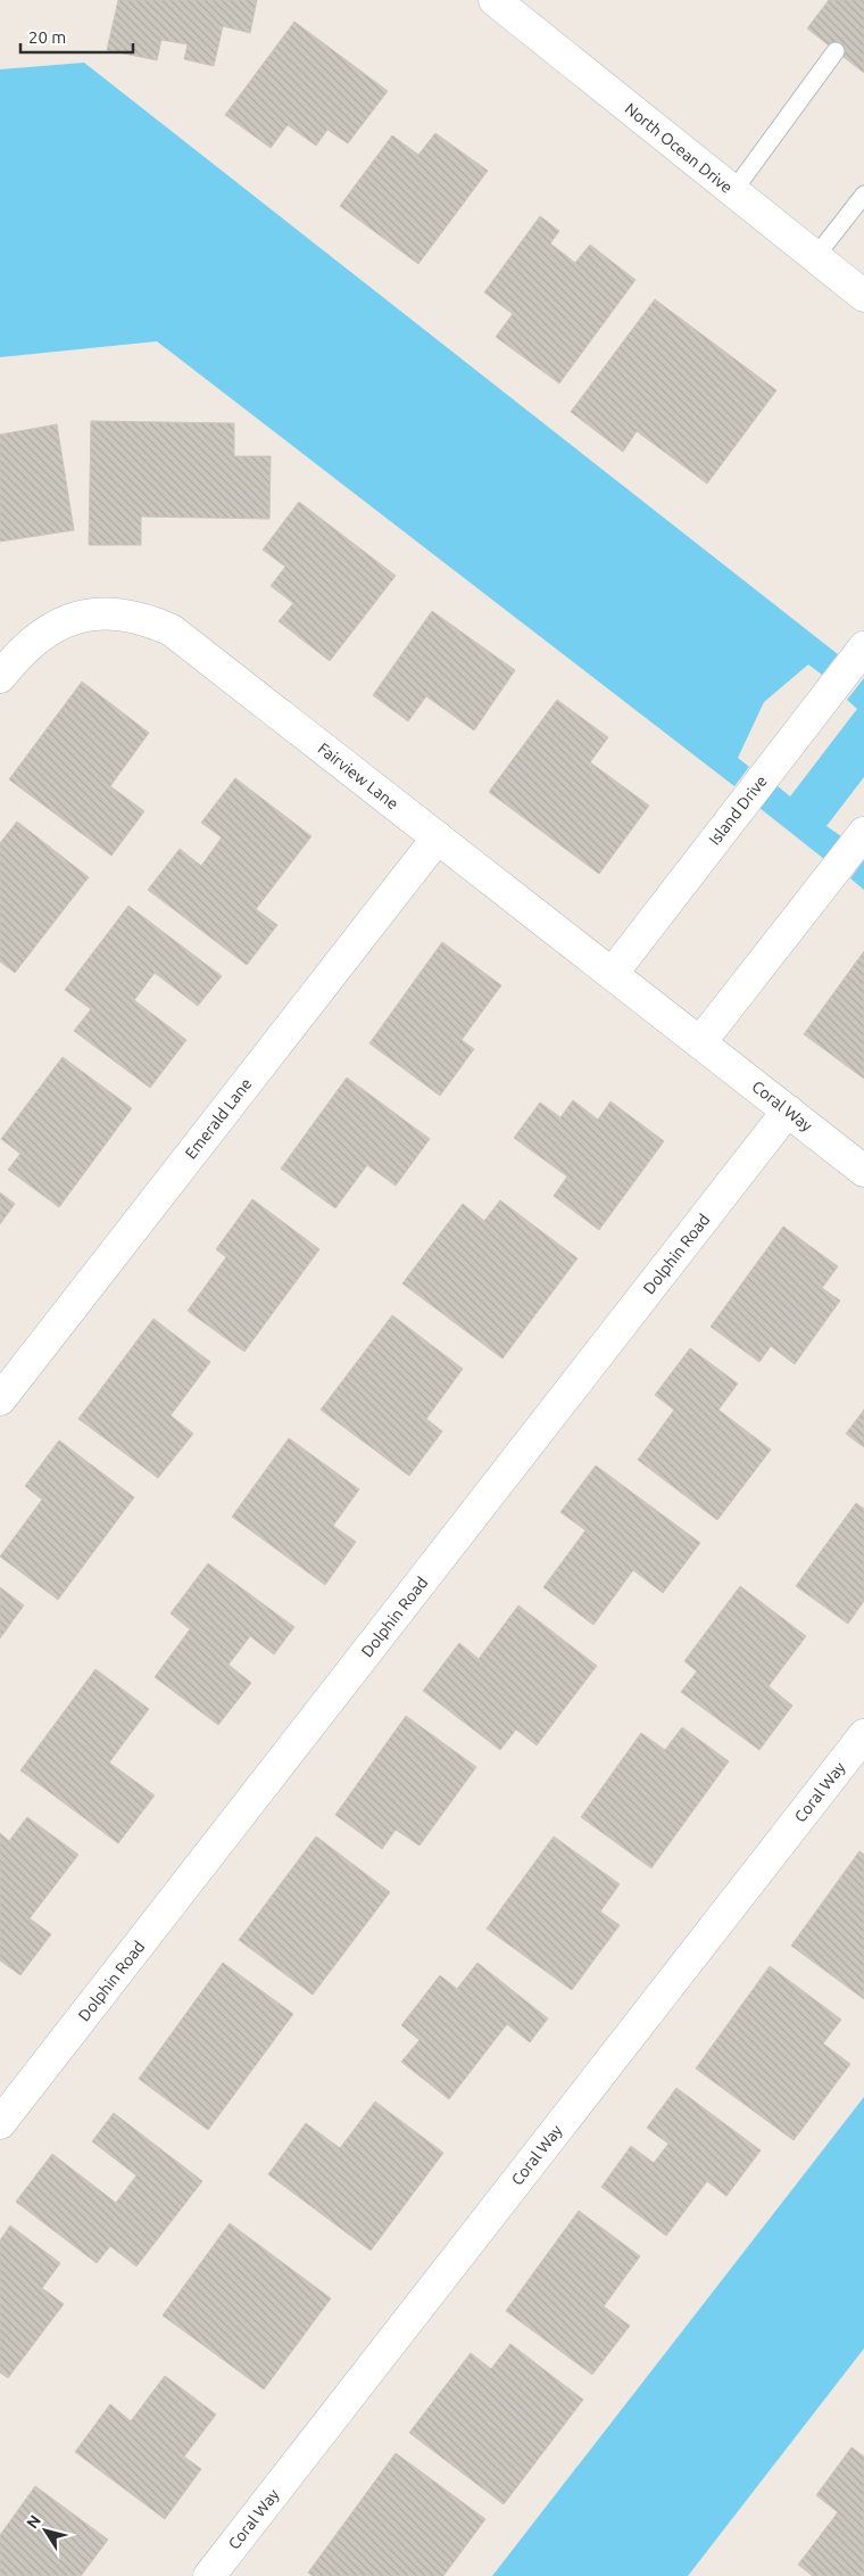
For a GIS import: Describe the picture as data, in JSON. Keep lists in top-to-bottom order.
{
  "streets": {
    "street": [
      "North Ocean Drive",
      "Fairview Lane",
      "Island Drive",
      "Coral Way",
      "Emerald Lane",
      "Dolphin Road"
    ]
  },
  "crossings": [
    ["Fairview Lane", "Island Drive"],
    ["Fairview Lane", "Coral Way"],
    ["Fairview Lane", "Emerald Lane"],
    ["Coral Way", "Dolphin Road"]
  ],
  "scale_bar": "20 m",
  "north": "top left"
}
